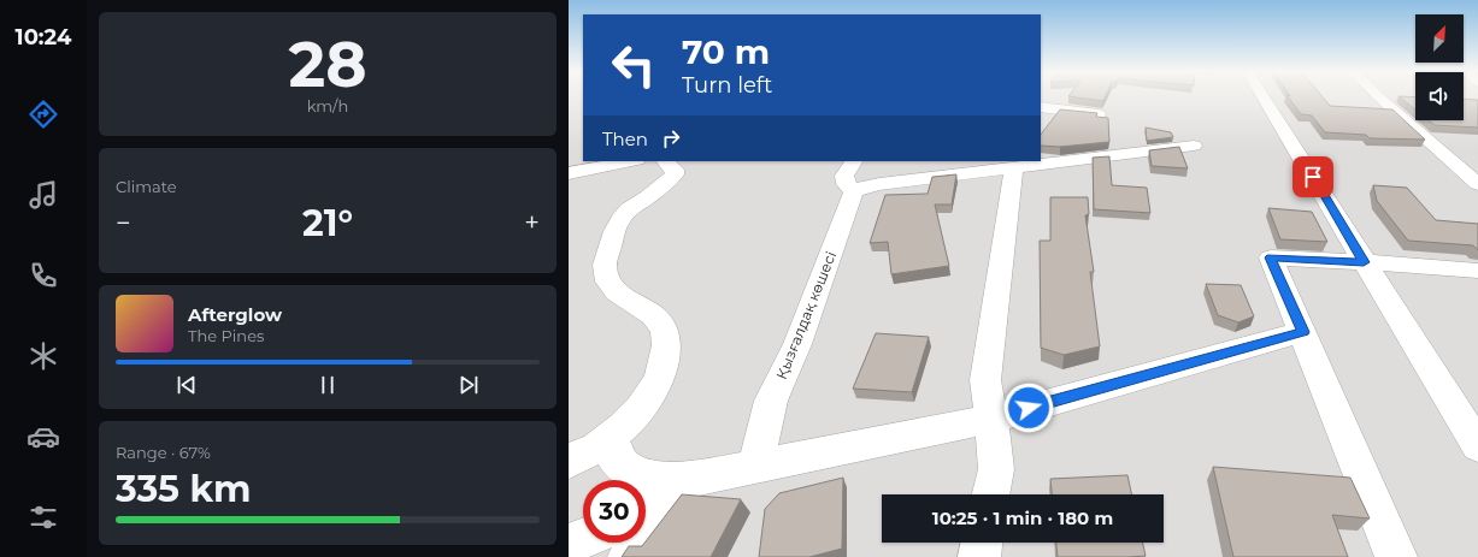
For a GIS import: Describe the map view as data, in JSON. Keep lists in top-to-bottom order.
{
  "streets": {
    "street": ["Қызғалдақ көшесі"]
  },
  "north": "top right",
  "page": {
    "tabs": "10:24",
    "tile": [
      ["28", "km/h"],
      "Climate",
      ["Range · 67%", "335 km"]
    ],
    "turn": ["70 m", "Turn left"],
    "then": "Then",
    "heat": ["−", "21°", "+"],
    "song": ["Afterglow", "The Pines"],
    "limit": "30",
    "trip": "10:25 · 1 min · 180 m"
  }
}
